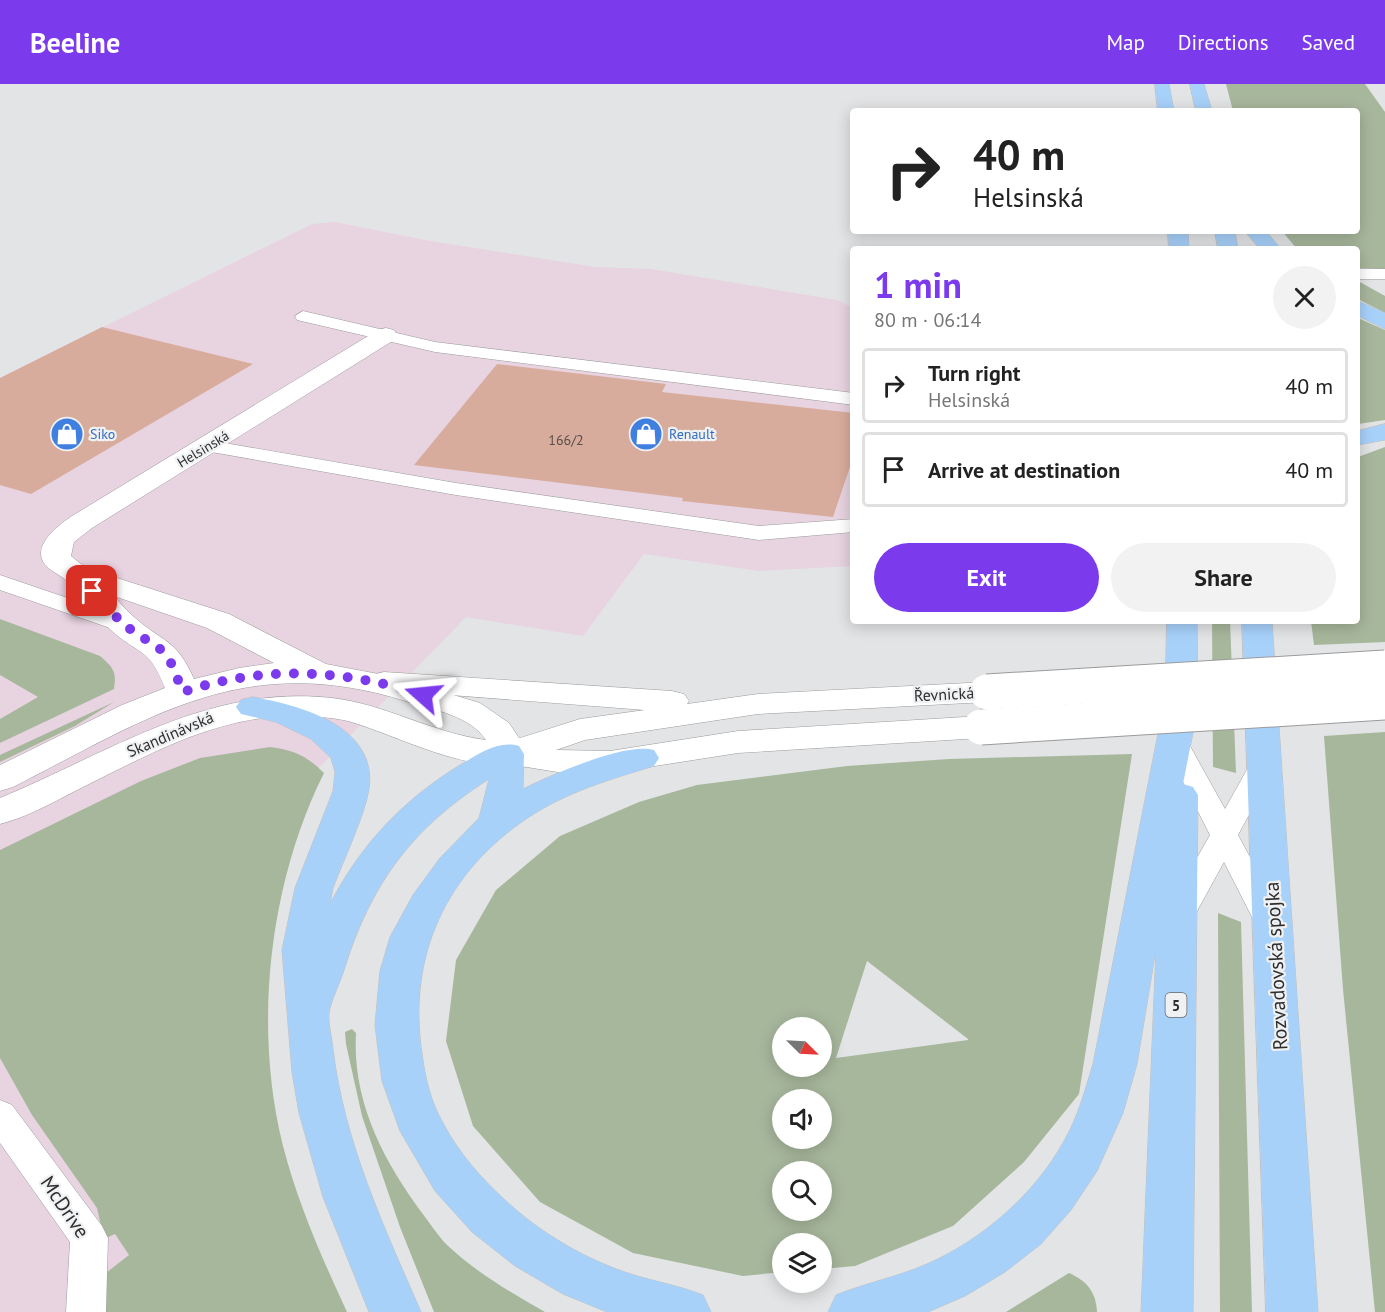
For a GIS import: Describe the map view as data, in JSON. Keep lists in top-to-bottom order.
{
  "streets": {
    "highway": ["Rozvadovská spojka", "5"],
    "street": ["Helsinská", "Řevnická", "Skandinávská"],
    "lane": ["McDrive"]
  },
  "crossings": [
    ["Helsinská", "Skandinávská"],
    ["Řevnická", "Skandinávská"],
    ["Rozvadovská spojka", "5"]
  ],
  "places": {
    "shop": ["Siko", "Renault"]
  },
  "house_numbers": ["166/2"],
  "north": "bottom right",
  "page": {
    "header": "Beeline",
    "nav": ["Map", "Directions", "Saved"],
    "turn": ["40 m", "Helsinská"],
    "heading": ["1 min", "80 m · 06:14"],
    "list": [
      {
        "name": "Turn right",
        "note": "Helsinská",
        "value": "40 m"
      },
      {
        "name": "Arrive at destination",
        "value": "40 m"
      }
    ],
    "buttons": ["Exit", "Share"]
  }
}
